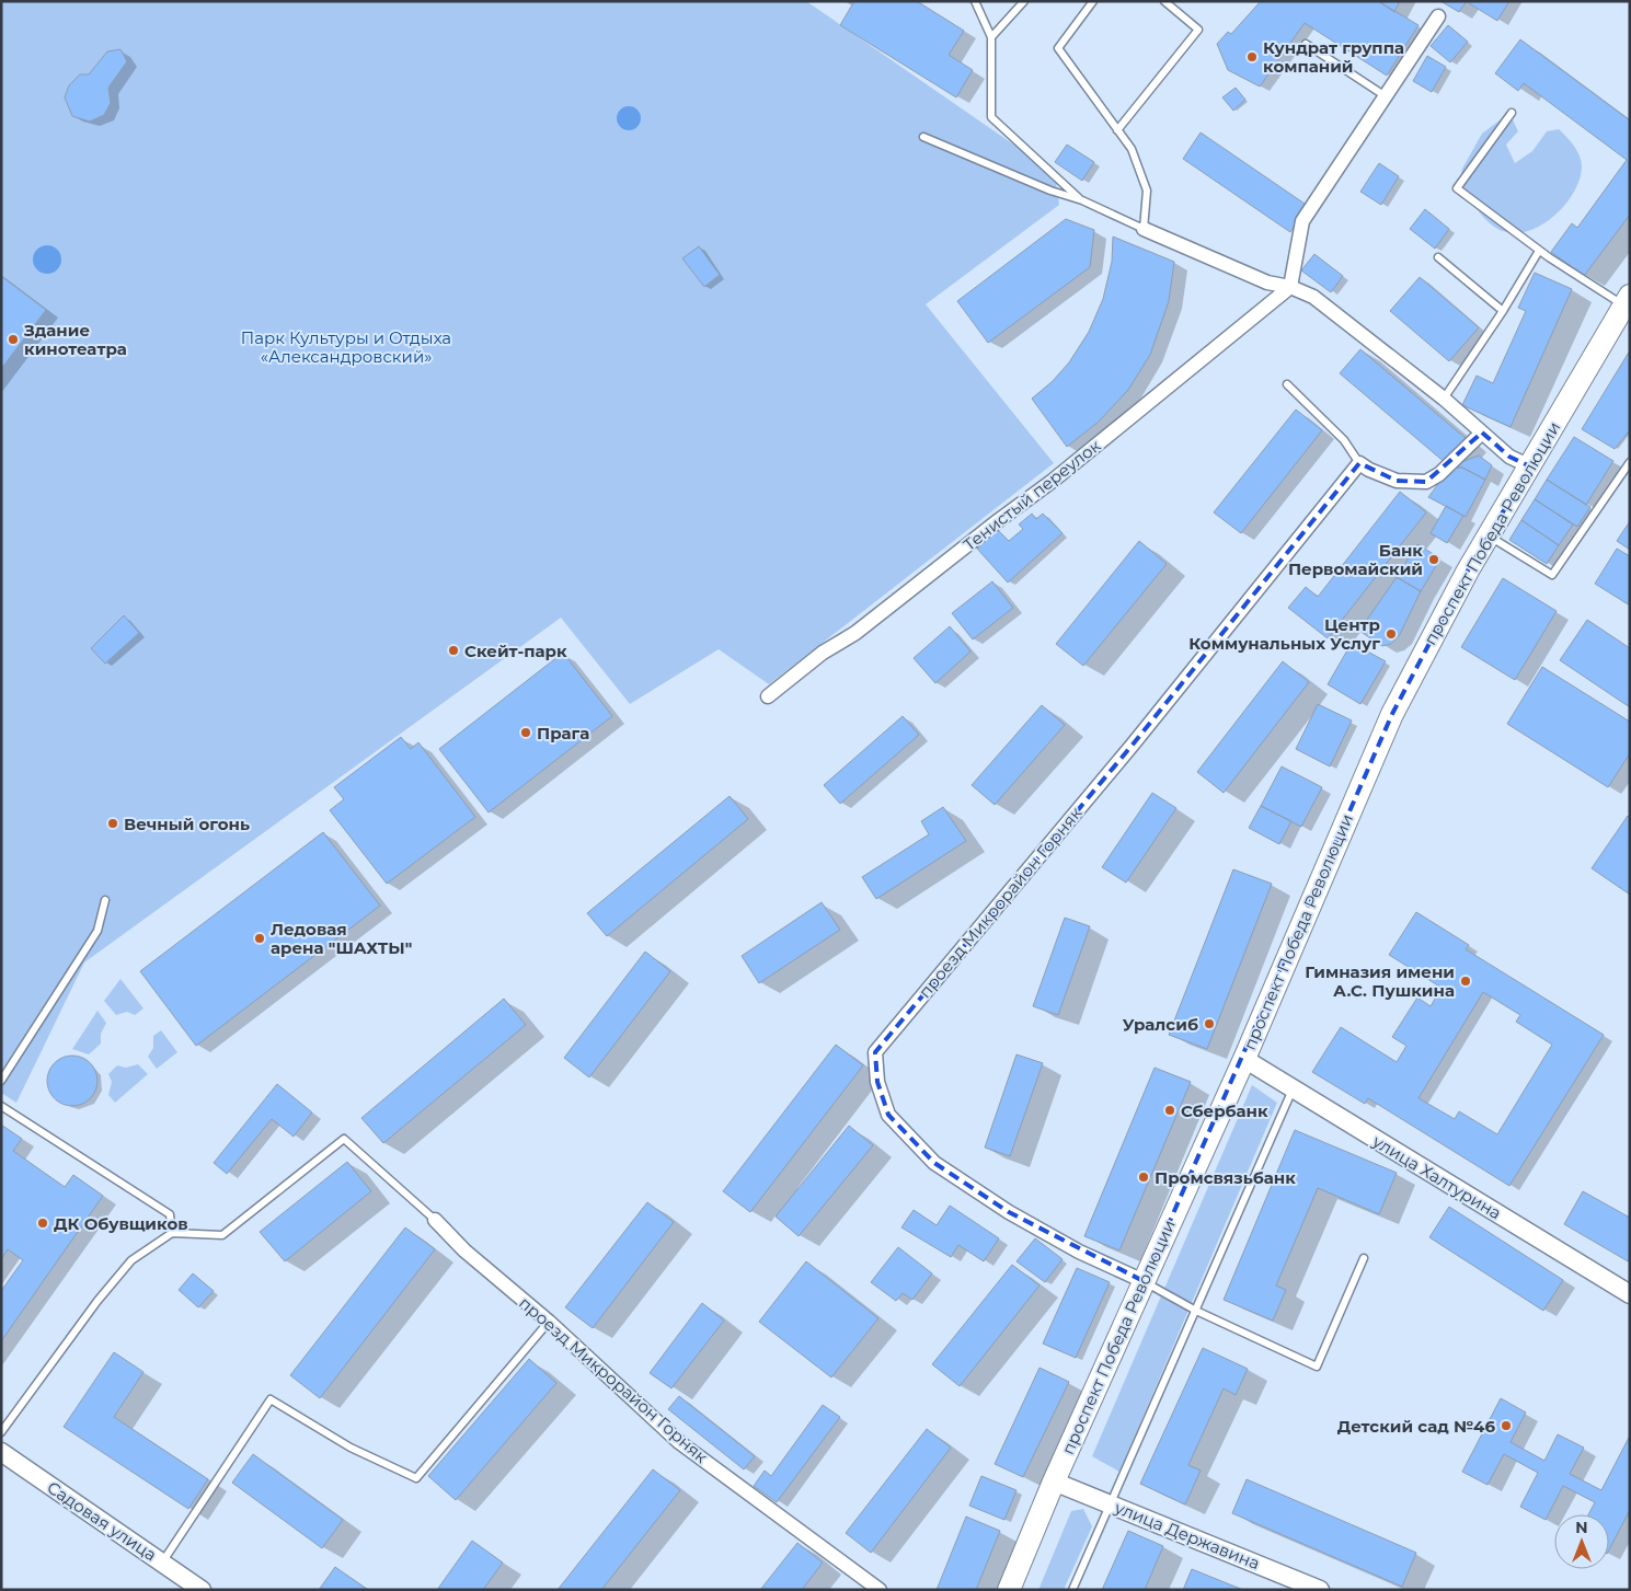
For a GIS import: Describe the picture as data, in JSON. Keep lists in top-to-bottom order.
{
  "streets": {
    "main road": ["проспект Победа Революции"],
    "street": [
      "Тенистый переулок",
      "проезд Микрорайон Горняк",
      "улица Халтурина",
      "Садовая улица",
      "улица Державина"
    ]
  },
  "crossings": [
    ["проспект Победа Революции", "проезд Микрорайон Горняк"],
    ["проспект Победа Революции", "улица Халтурина"],
    ["проспект Победа Революции", "улица Державина"]
  ],
  "parks": ["Парк Культуры и Отдыха «Александровский»"],
  "places": [
    "Кундрат группа компаний",
    "Здание кинотеатра",
    "Банк Первомайский",
    "Центр Коммунальных Услуг",
    "Скейт-парк",
    "Прага",
    "Вечный огонь",
    "Ледовая арена \"ШАХТЫ\"",
    "Гимназия имени А.С. Пушкина",
    "Уралсиб",
    "Сбербанк",
    "Промсвязьбанк",
    "ДК Обувщиков",
    "Детский сад №46"
  ],
  "north": "top"
}
